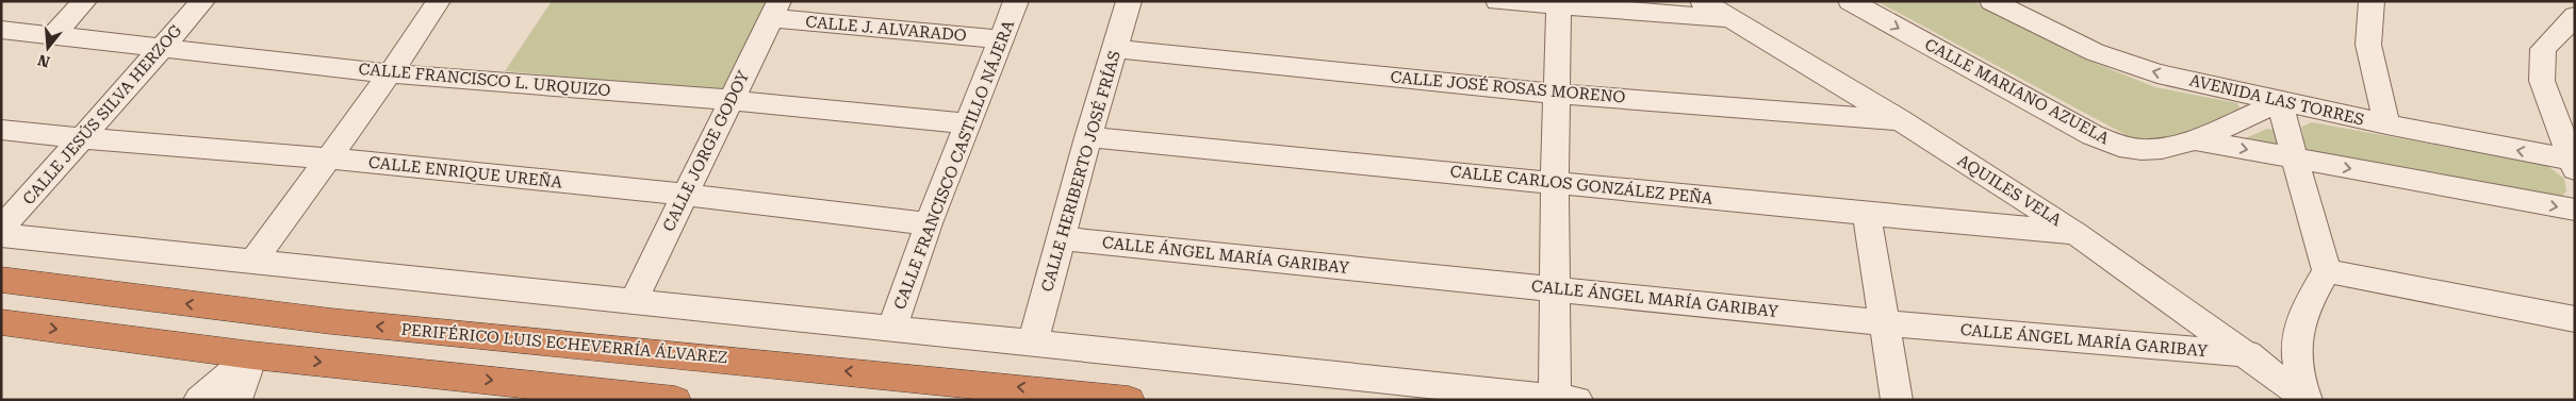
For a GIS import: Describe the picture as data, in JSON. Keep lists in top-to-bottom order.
{
  "streets": {
    "highway": ["PERIFÉRICO LUIS ECHEVERRÍA ÁLVAREZ"],
    "street": [
      "CALLE J. ALVARADO",
      "CALLE FRANCISCO L. URQUIZO",
      "CALLE JOSÉ ROSAS MORENO",
      "CALLE MARIANO AZUELA",
      "AVENIDA LAS TORRES",
      "CALLE JESÚS SILVA HERZOG",
      "CALLE JORGE GODOY",
      "CALLE FRANCISCO CASTILLO NÁJERA",
      "CALLE HERIBERTO JOSÉ FRÍAS",
      "CALLE ENRIQUE UREÑA",
      "CALLE CARLOS GONZÁLEZ PEÑA",
      "AQUILES VELA",
      "CALLE ÁNGEL MARÍA GARIBAY"
    ]
  },
  "crossings": [
    ["CALLE J. ALVARADO", "CALLE JORGE GODOY"],
    ["CALLE J. ALVARADO", "CALLE FRANCISCO CASTILLO NÁJERA"],
    ["CALLE FRANCISCO L. URQUIZO", "CALLE JESÚS SILVA HERZOG"],
    ["CALLE FRANCISCO L. URQUIZO", "CALLE JORGE GODOY"],
    ["CALLE FRANCISCO L. URQUIZO", "CALLE FRANCISCO CASTILLO NÁJERA"],
    ["CALLE JOSÉ ROSAS MORENO", "CALLE HERIBERTO JOSÉ FRÍAS"],
    ["CALLE JOSÉ ROSAS MORENO", "AQUILES VELA"],
    ["CALLE MARIANO AZUELA", "AVENIDA LAS TORRES"],
    ["CALLE JESÚS SILVA HERZOG", "CALLE ENRIQUE UREÑA"],
    ["CALLE JORGE GODOY", "CALLE ENRIQUE UREÑA"],
    ["CALLE FRANCISCO CASTILLO NÁJERA", "CALLE ENRIQUE UREÑA"],
    ["CALLE HERIBERTO JOSÉ FRÍAS", "CALLE CARLOS GONZÁLEZ PEÑA"],
    ["CALLE HERIBERTO JOSÉ FRÍAS", "CALLE ÁNGEL MARÍA GARIBAY"],
    ["CALLE CARLOS GONZÁLEZ PEÑA", "AQUILES VELA"],
    ["AQUILES VELA", "CALLE ÁNGEL MARÍA GARIBAY"]
  ],
  "one_way": ["CALLE MARIANO AZUELA"],
  "north": "bottom"
}
